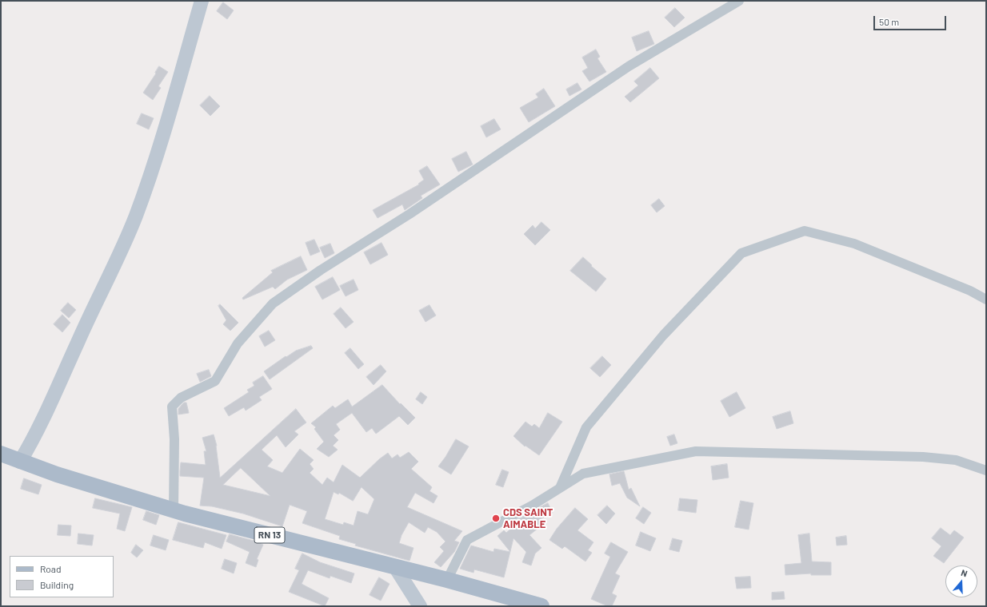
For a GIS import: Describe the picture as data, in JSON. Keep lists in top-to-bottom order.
{
  "streets": {
    "main road": ["RN 13"]
  },
  "places": ["CDS SAINT AIMABLE"],
  "legend": ["Road", "Building"],
  "scale_bar": "50 m",
  "north": "top"
}
